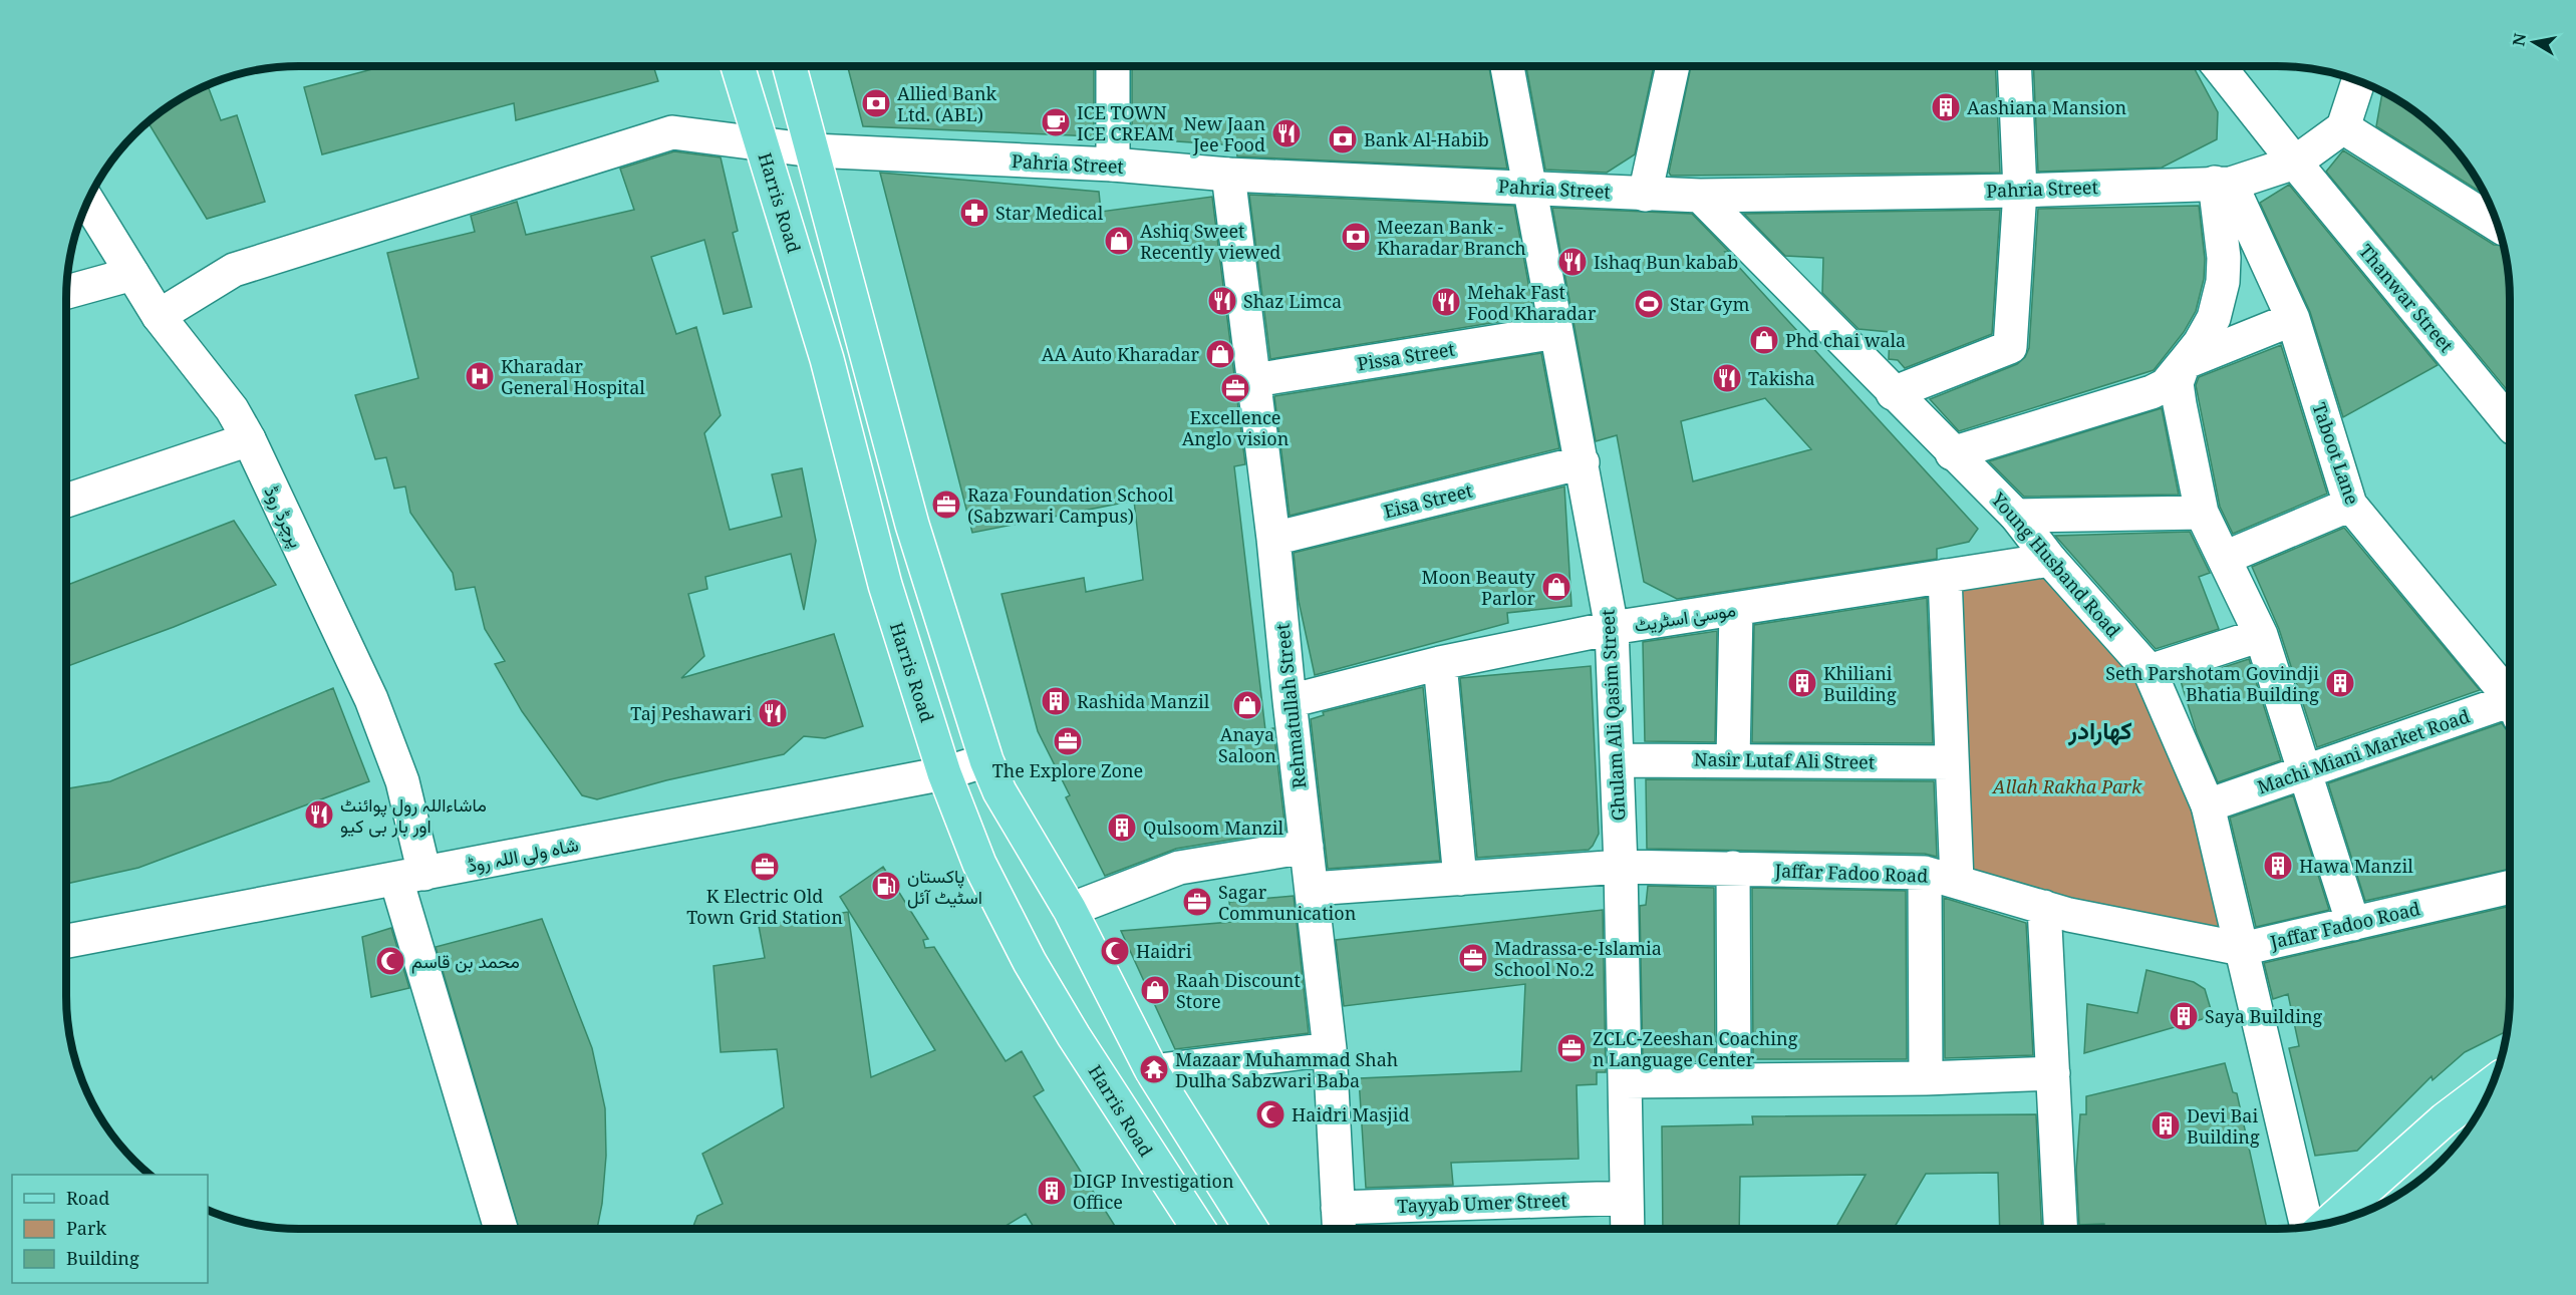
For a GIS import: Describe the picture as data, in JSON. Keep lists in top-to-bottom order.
{
  "streets": {
    "main road": ["Harris Road"],
    "street": [
      "Pahria Street",
      "Thanwar Street",
      "Pissa Street",
      "Taboot Lane",
      "Eisa Street",
      "پرچرڈ روڈ",
      "Young Husband Road",
      "موسیٰ اسٹریٹ",
      "Rehmatullah Street",
      "Ghulam Ali Qasim Street",
      "Machi Miani Market Road",
      "Nasir Lutaf Ali Street",
      "شاہ ولی اللہ روڈ",
      "Jaffar Fadoo Road",
      "Tayyab Umer Street"
    ]
  },
  "crossings": [
    ["Pahria Street", "Harris Road"],
    ["Pahria Street", "Thanwar Street"],
    ["Pahria Street", "Taboot Lane"],
    ["Pahria Street", "پرچرڈ روڈ"],
    ["Pahria Street", "Young Husband Road"],
    ["Pahria Street", "Rehmatullah Street"],
    ["Pahria Street", "Ghulam Ali Qasim Street"],
    ["Harris Road", "شاہ ولی اللہ روڈ"],
    ["Pissa Street", "Rehmatullah Street"],
    ["Pissa Street", "Ghulam Ali Qasim Street"],
    ["Eisa Street", "Rehmatullah Street"],
    ["Eisa Street", "Ghulam Ali Qasim Street"],
    ["پرچرڈ روڈ", "شاہ ولی اللہ روڈ"],
    ["Young Husband Road", "موسیٰ اسٹریٹ"],
    ["Young Husband Road", "Machi Miani Market Road"],
    ["Young Husband Road", "Jaffar Fadoo Road"],
    ["موسیٰ اسٹریٹ", "Rehmatullah Street"],
    ["موسیٰ اسٹریٹ", "Ghulam Ali Qasim Street"],
    ["Rehmatullah Street", "Jaffar Fadoo Road"],
    ["Rehmatullah Street", "Tayyab Umer Street"],
    ["Ghulam Ali Qasim Street", "Nasir Lutaf Ali Street"],
    ["Ghulam Ali Qasim Street", "Jaffar Fadoo Road"],
    ["Ghulam Ali Qasim Street", "Tayyab Umer Street"]
  ],
  "districts": ["کھارادر"],
  "parks": ["Allah Rakha Park"],
  "places": {
    "bank": ["Allied Bank Ltd. (ABL)", "Bank Al-Habib", "Meezan Bank - Kharadar Branch"],
    "building": [
      "Aashiana Mansion",
      "Khiliani Building",
      "Seth Parshotam Govindji Bhatia Building",
      "Rashida Manzil",
      "Qulsoom Manzil",
      "Hawa Manzil",
      "Saya Building",
      "Devi Bai Building",
      "DIGP Investigation Office"
    ],
    "cafe": ["ICE TOWN ICE CREAM"],
    "restaurant": [
      "New Jaan Jee Food",
      "Ishaq Bun kabab",
      "Shaz Limca",
      "Mehak Fast Food Kharadar",
      "Takisha",
      "Taj Peshawari",
      "ماشاءاللہ رول پوائنٹ اور بار بی کیو"
    ],
    "pharmacy": ["Star Medical"],
    "shop": [
      "Ashiq Sweet Recently viewed",
      "Phd chai wala",
      "AA Auto Kharadar",
      "Moon Beauty Parlor",
      "Anaya Saloon",
      "Raah Discount Store"
    ],
    "sports": ["Star Gym"],
    "hospital": ["Kharadar General Hospital"],
    "office": [
      "Excellence Anglo vision",
      "Raza Foundation School (Sabzwari Campus)",
      "The Explore Zone",
      "K Electric Old Town Grid Station",
      "Sagar Communication",
      "Madrassa-e-Islamia School No.2",
      "ZCLC-Zeeshan Coaching n Language Center"
    ],
    "fuel station": ["پاکستان اسٹیٹ آئل"],
    "mosque": ["Haidri", "محمد بن قاسم", "Haidri Masjid"],
    "temple": ["Mazaar Muhammad Shah Dulha Sabzwari Baba"]
  },
  "legend": ["Road", "Park", "Building"],
  "north": "left"
}
